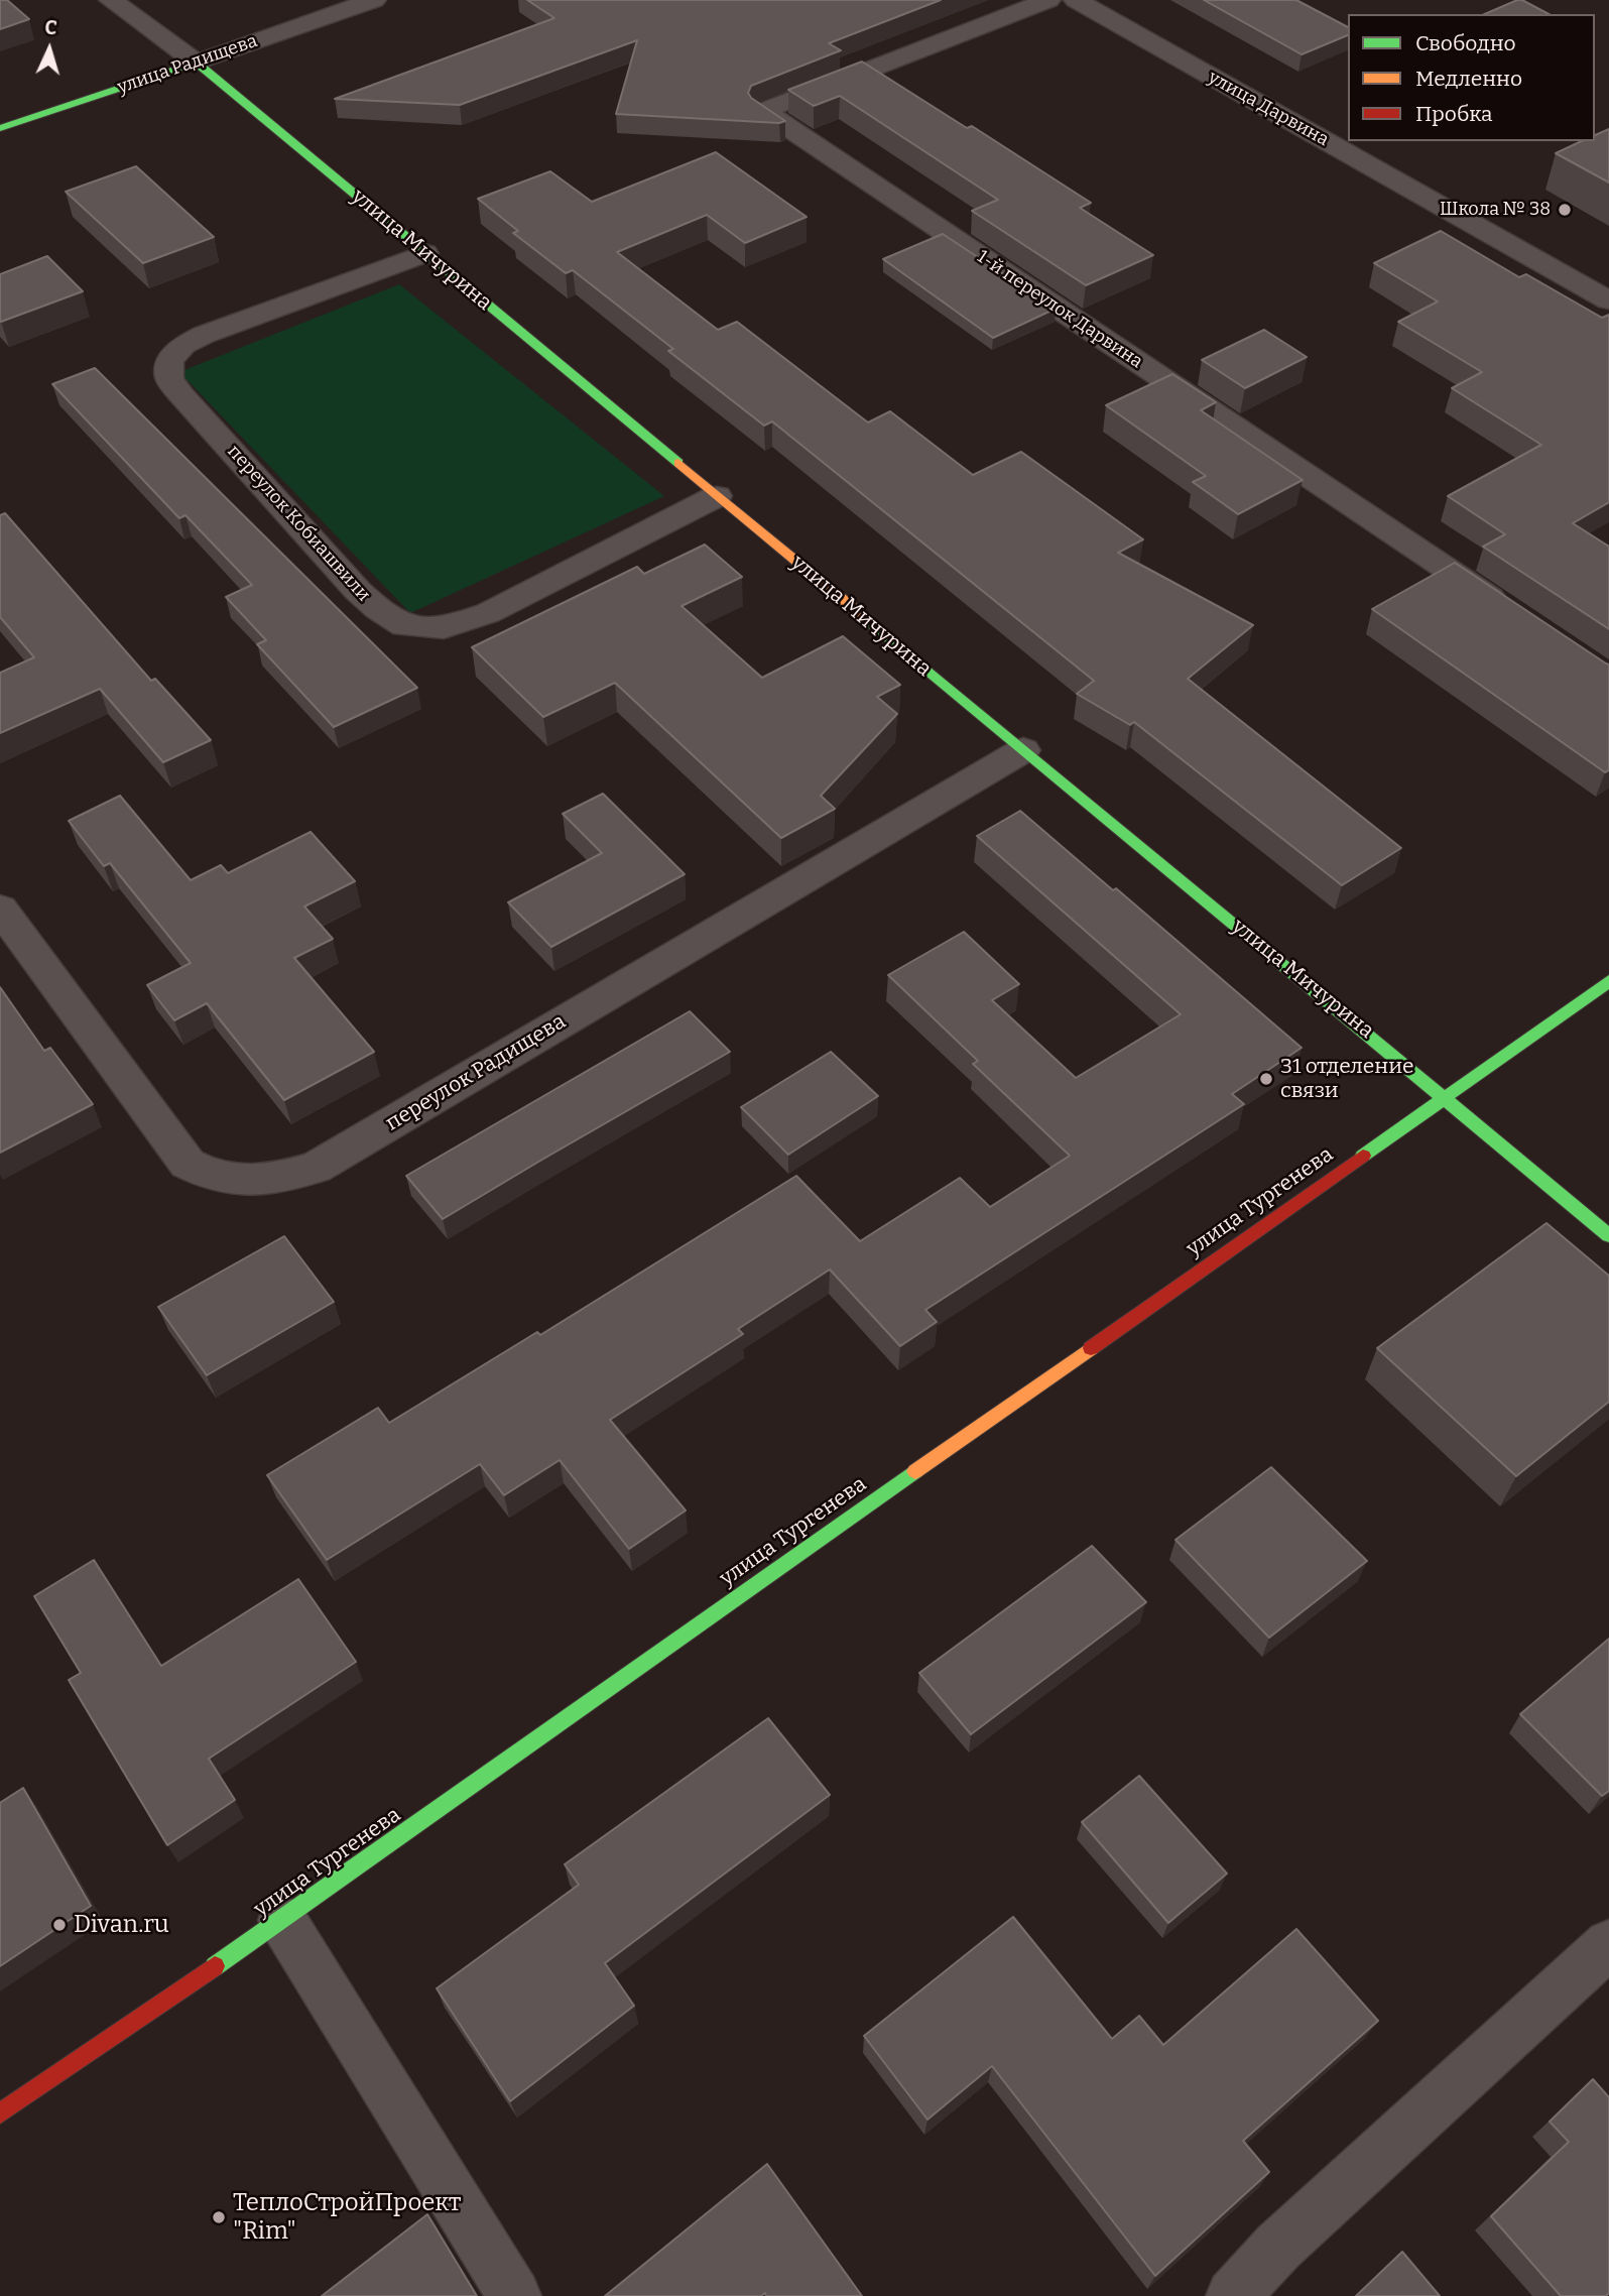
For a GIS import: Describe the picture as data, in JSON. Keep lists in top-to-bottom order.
{
  "streets": {
    "street": [
      "улица Радищева",
      "улица Дарвина",
      "улица Мичурина",
      "1-й переулок Дарвина",
      "переулок Кобиашвили",
      "переулок Радищева",
      "улица Тургенева"
    ]
  },
  "crossings": [
    ["улица Радищева", "улица Мичурина"],
    ["улица Мичурина", "переулок Кобиашвили"],
    ["улица Мичурина", "переулок Радищева"],
    ["улица Мичурина", "улица Тургенева"]
  ],
  "places": [
    "Школа № 38",
    "31 отделение связи",
    "Divan.ru",
    "ТеплоСтройПроект \"Rim\""
  ],
  "legend": ["Свободно", "Медленно", "Пробка"],
  "north": "top"
}
